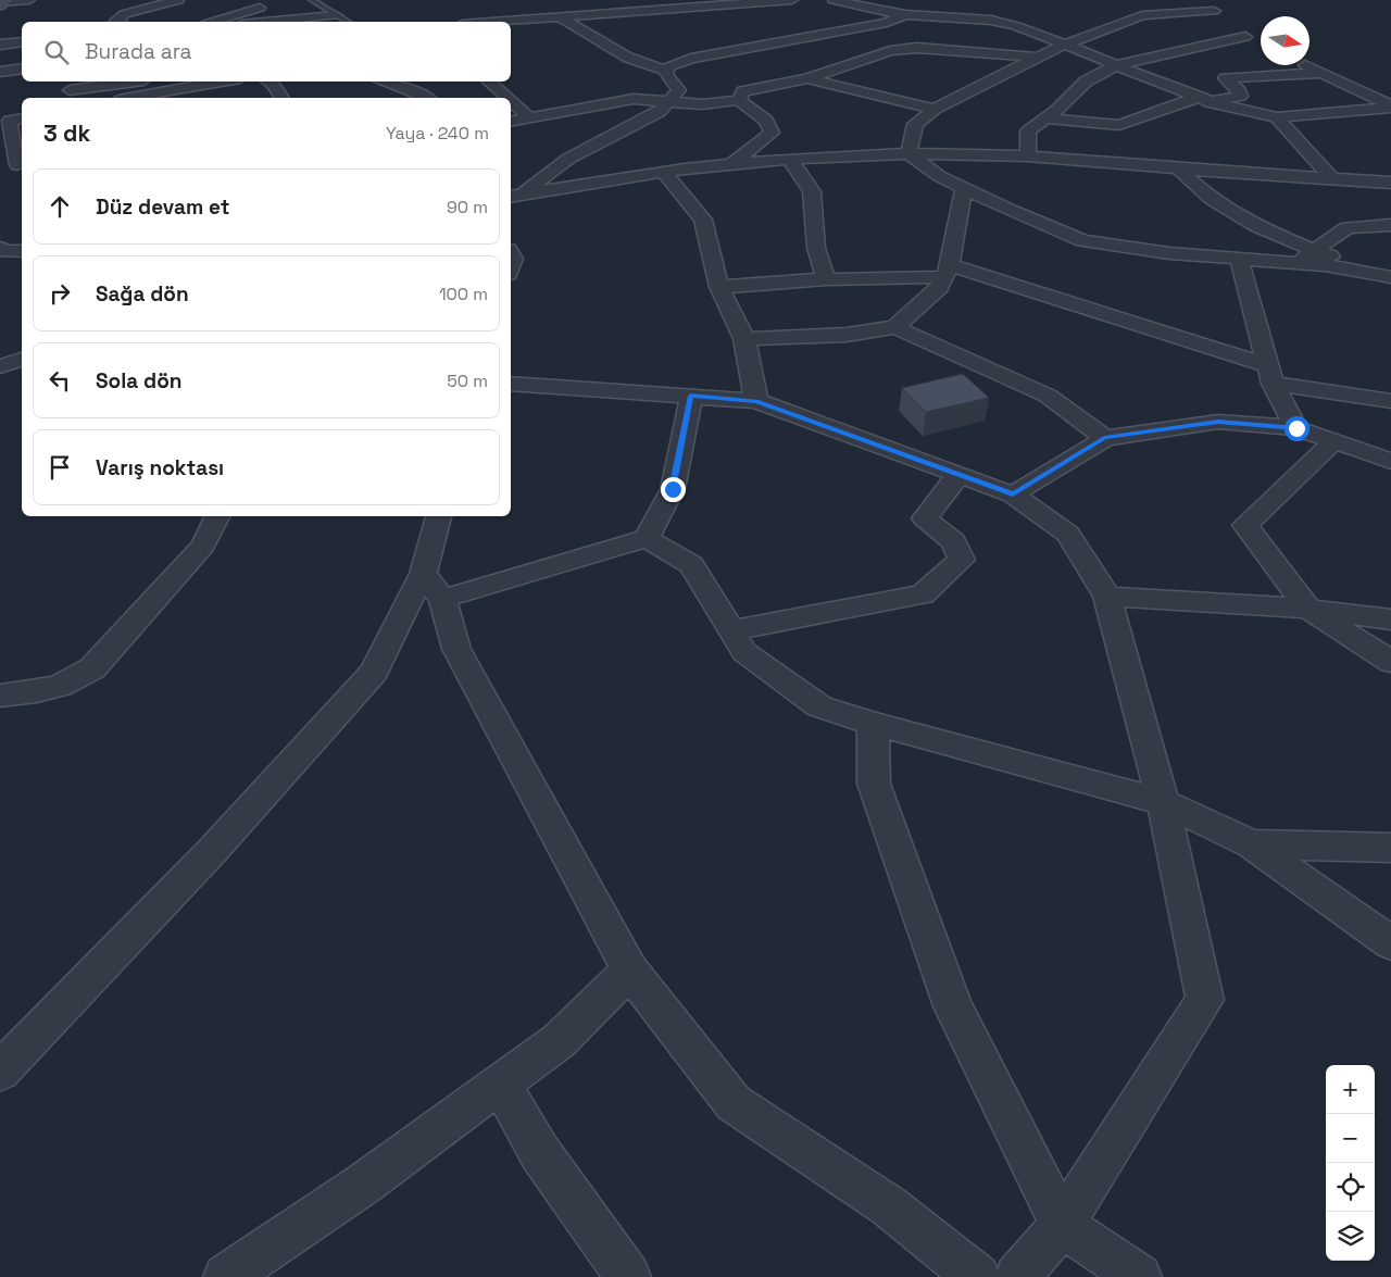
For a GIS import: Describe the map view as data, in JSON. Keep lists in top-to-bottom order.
{
  "north": "right",
  "page": {
    "search": "Burada ara",
    "heading": ["3 dk", "Yaya · 240 m"],
    "list": [
      ["Düz devam et", "90 m"],
      ["Sağa dön", "100 m"],
      ["Sola dön", "50 m"],
      "Varış noktası"
    ],
    "map_buttons": ["+", "−"]
  }
}
